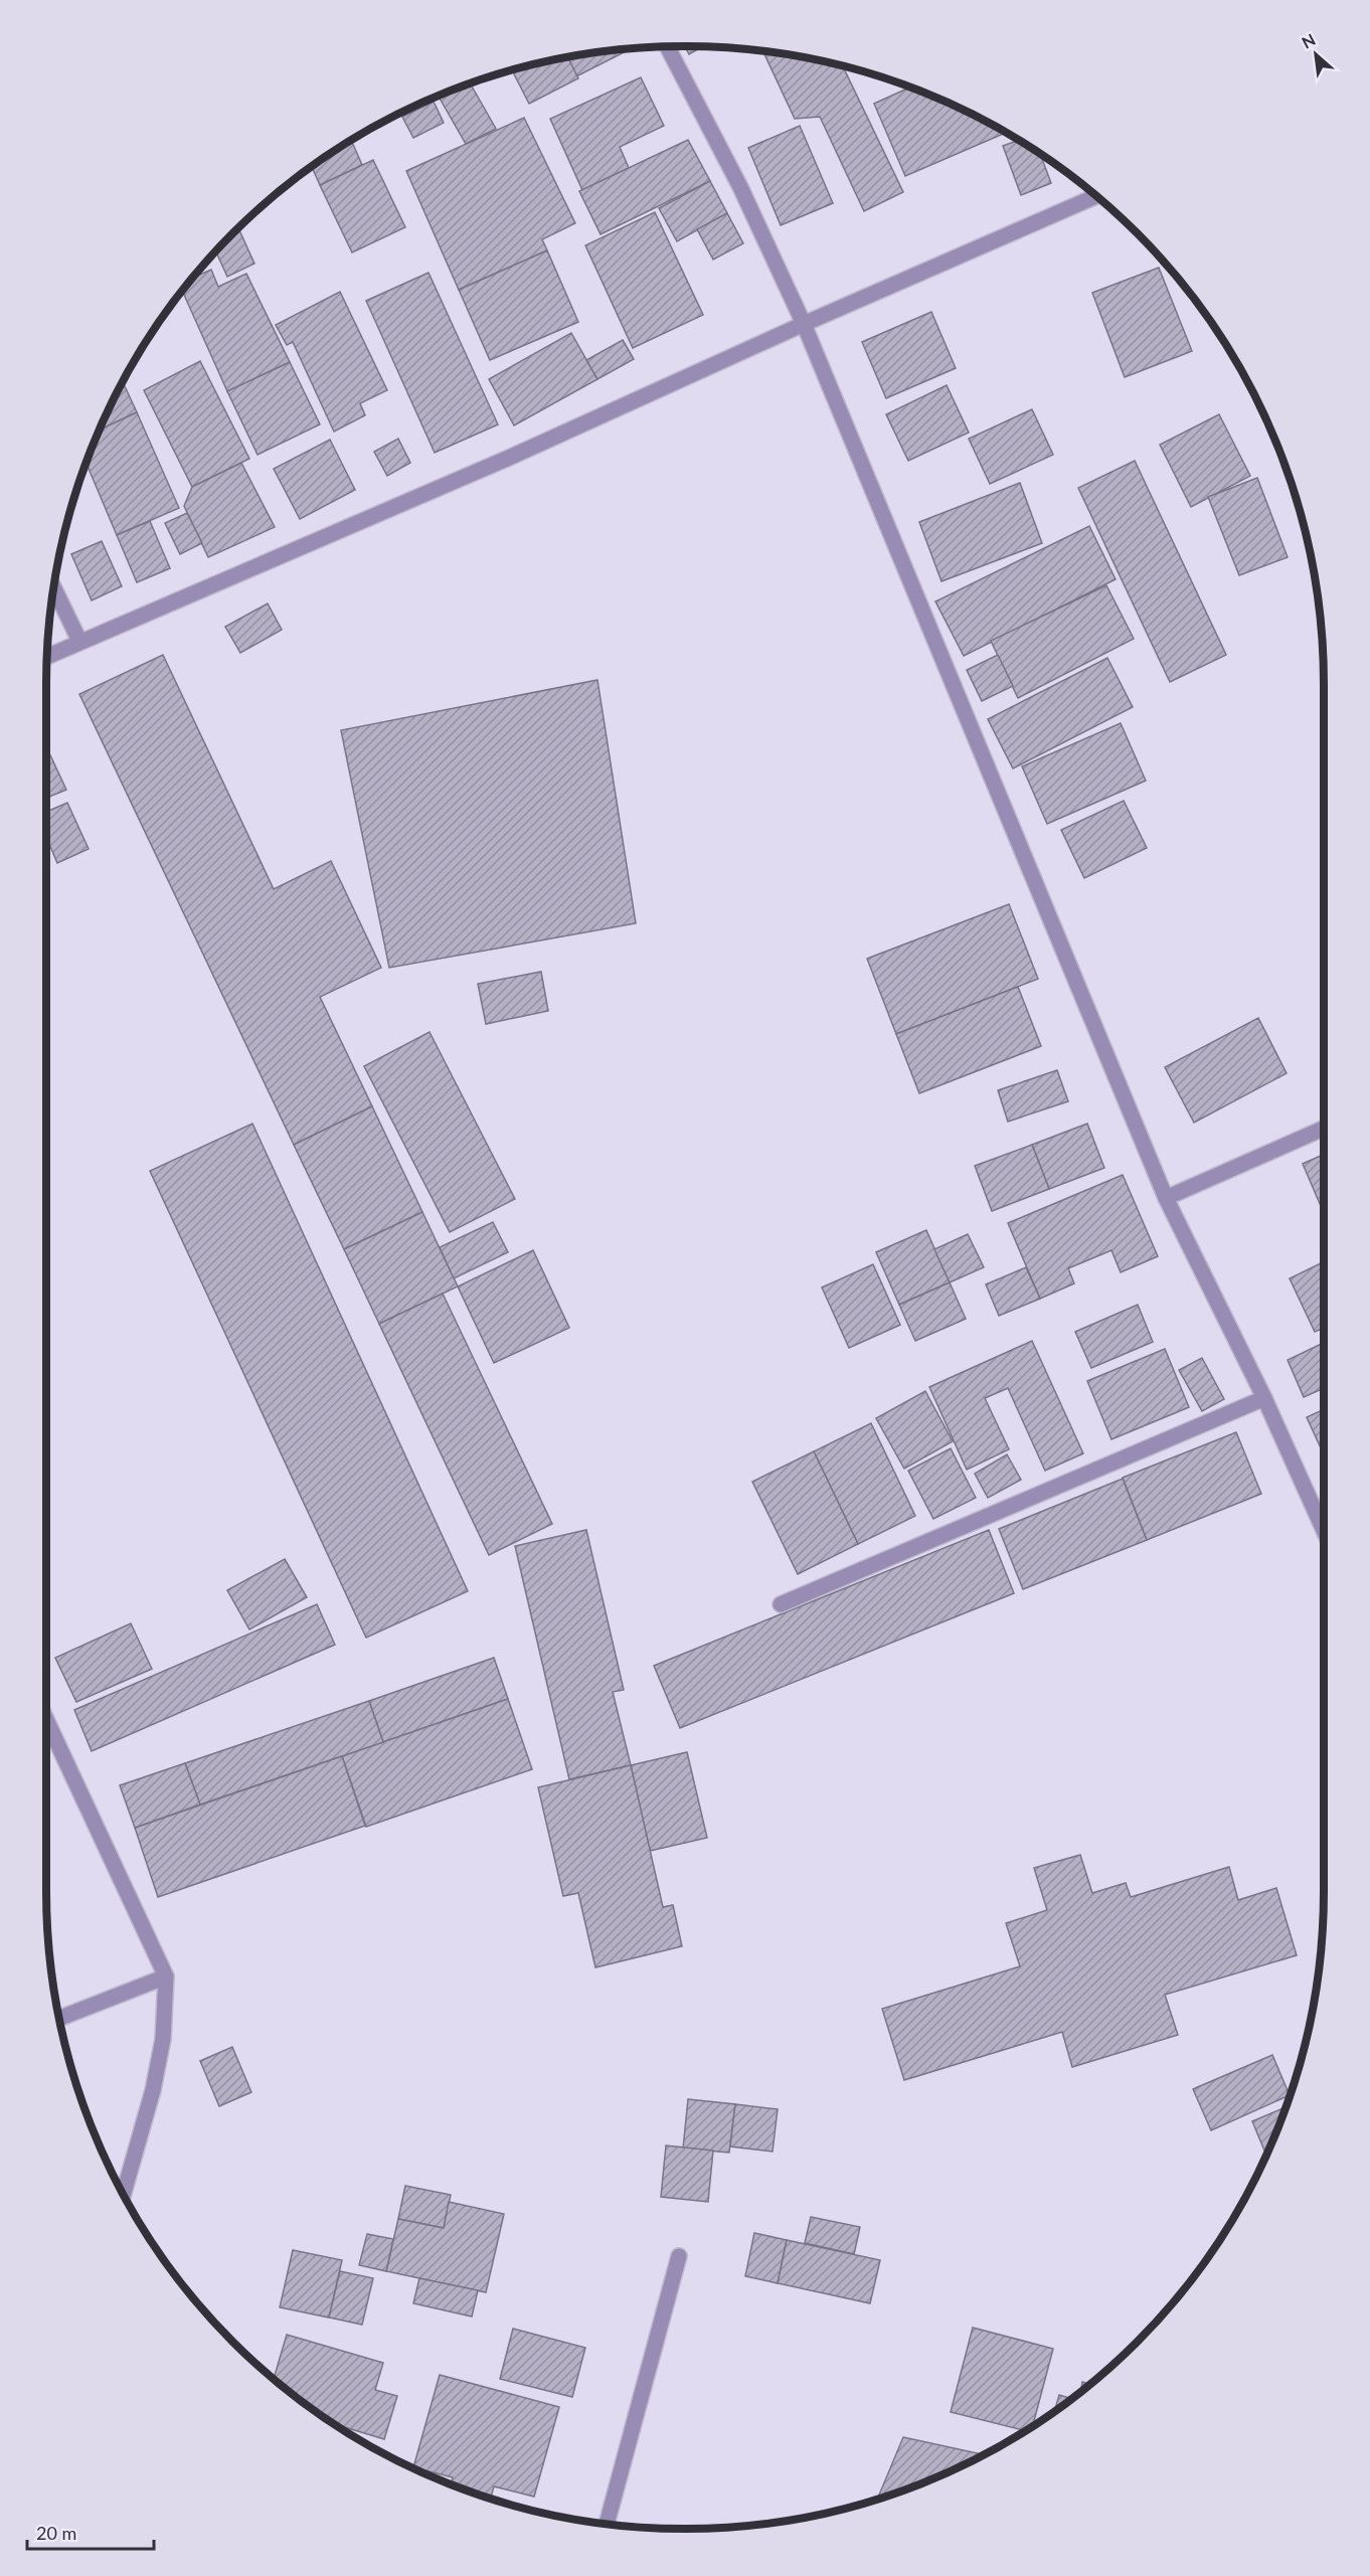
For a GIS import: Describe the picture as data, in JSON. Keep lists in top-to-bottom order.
{
  "scale_bar": "20 m",
  "north": "top left"
}
